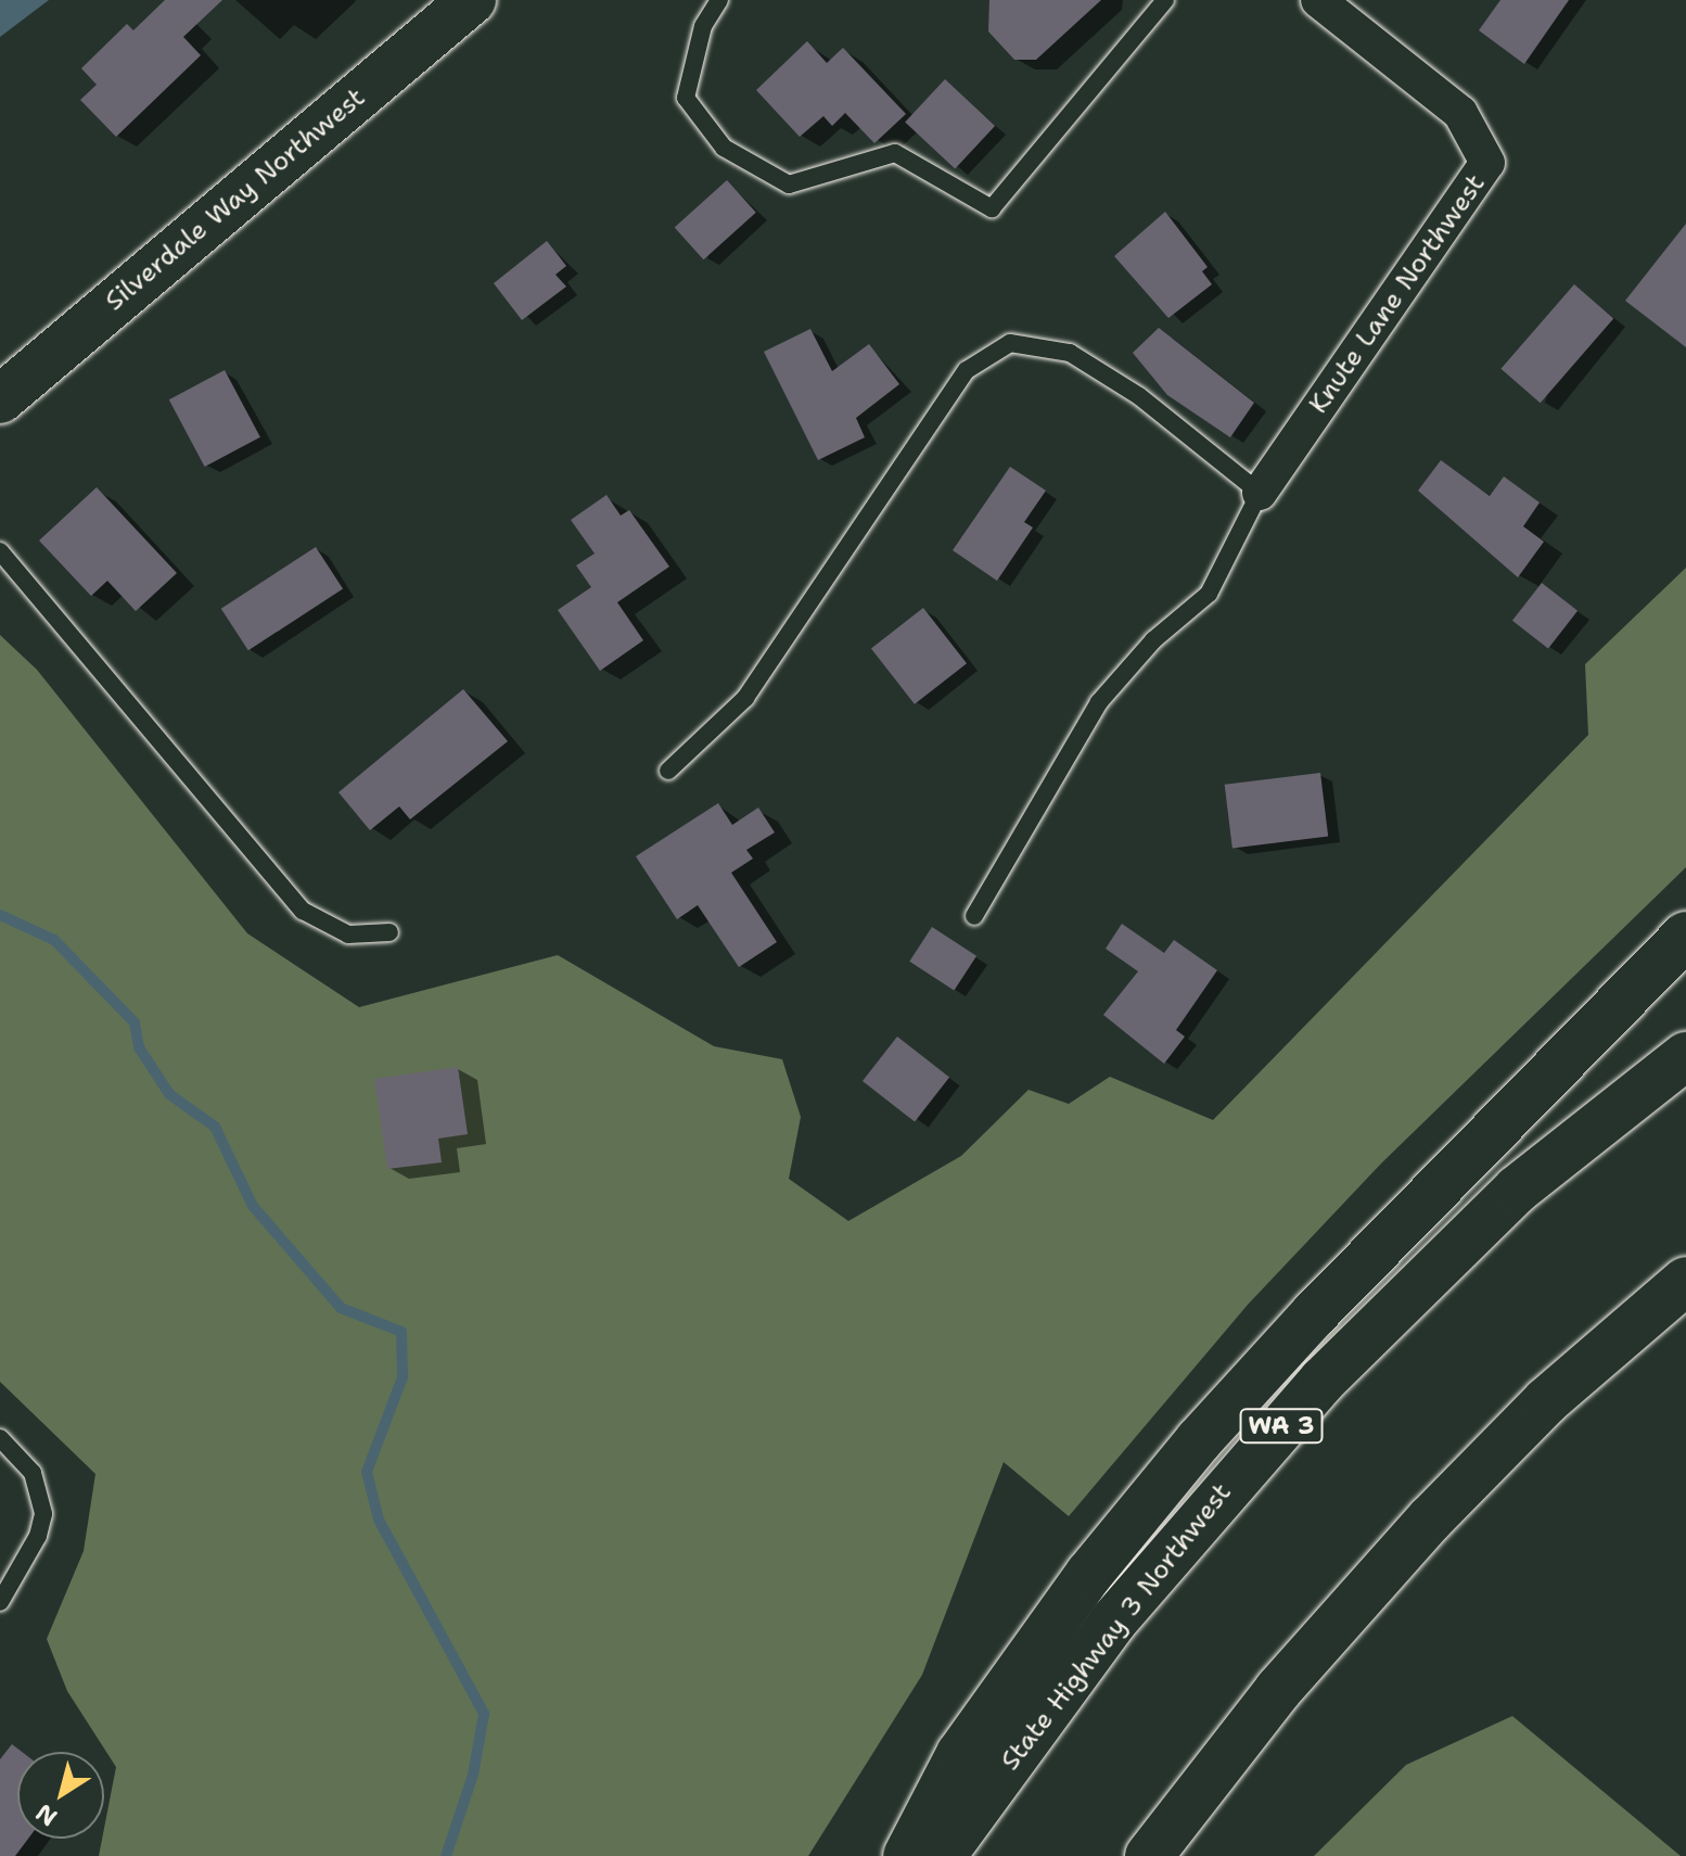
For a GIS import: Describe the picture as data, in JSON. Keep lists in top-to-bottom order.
{
  "streets": {
    "main road": ["Silverdale Way Northwest", "WA 3", "State Highway 3 Northwest"],
    "street": ["Knute Lane Northwest"]
  },
  "north": "bottom left"
}
